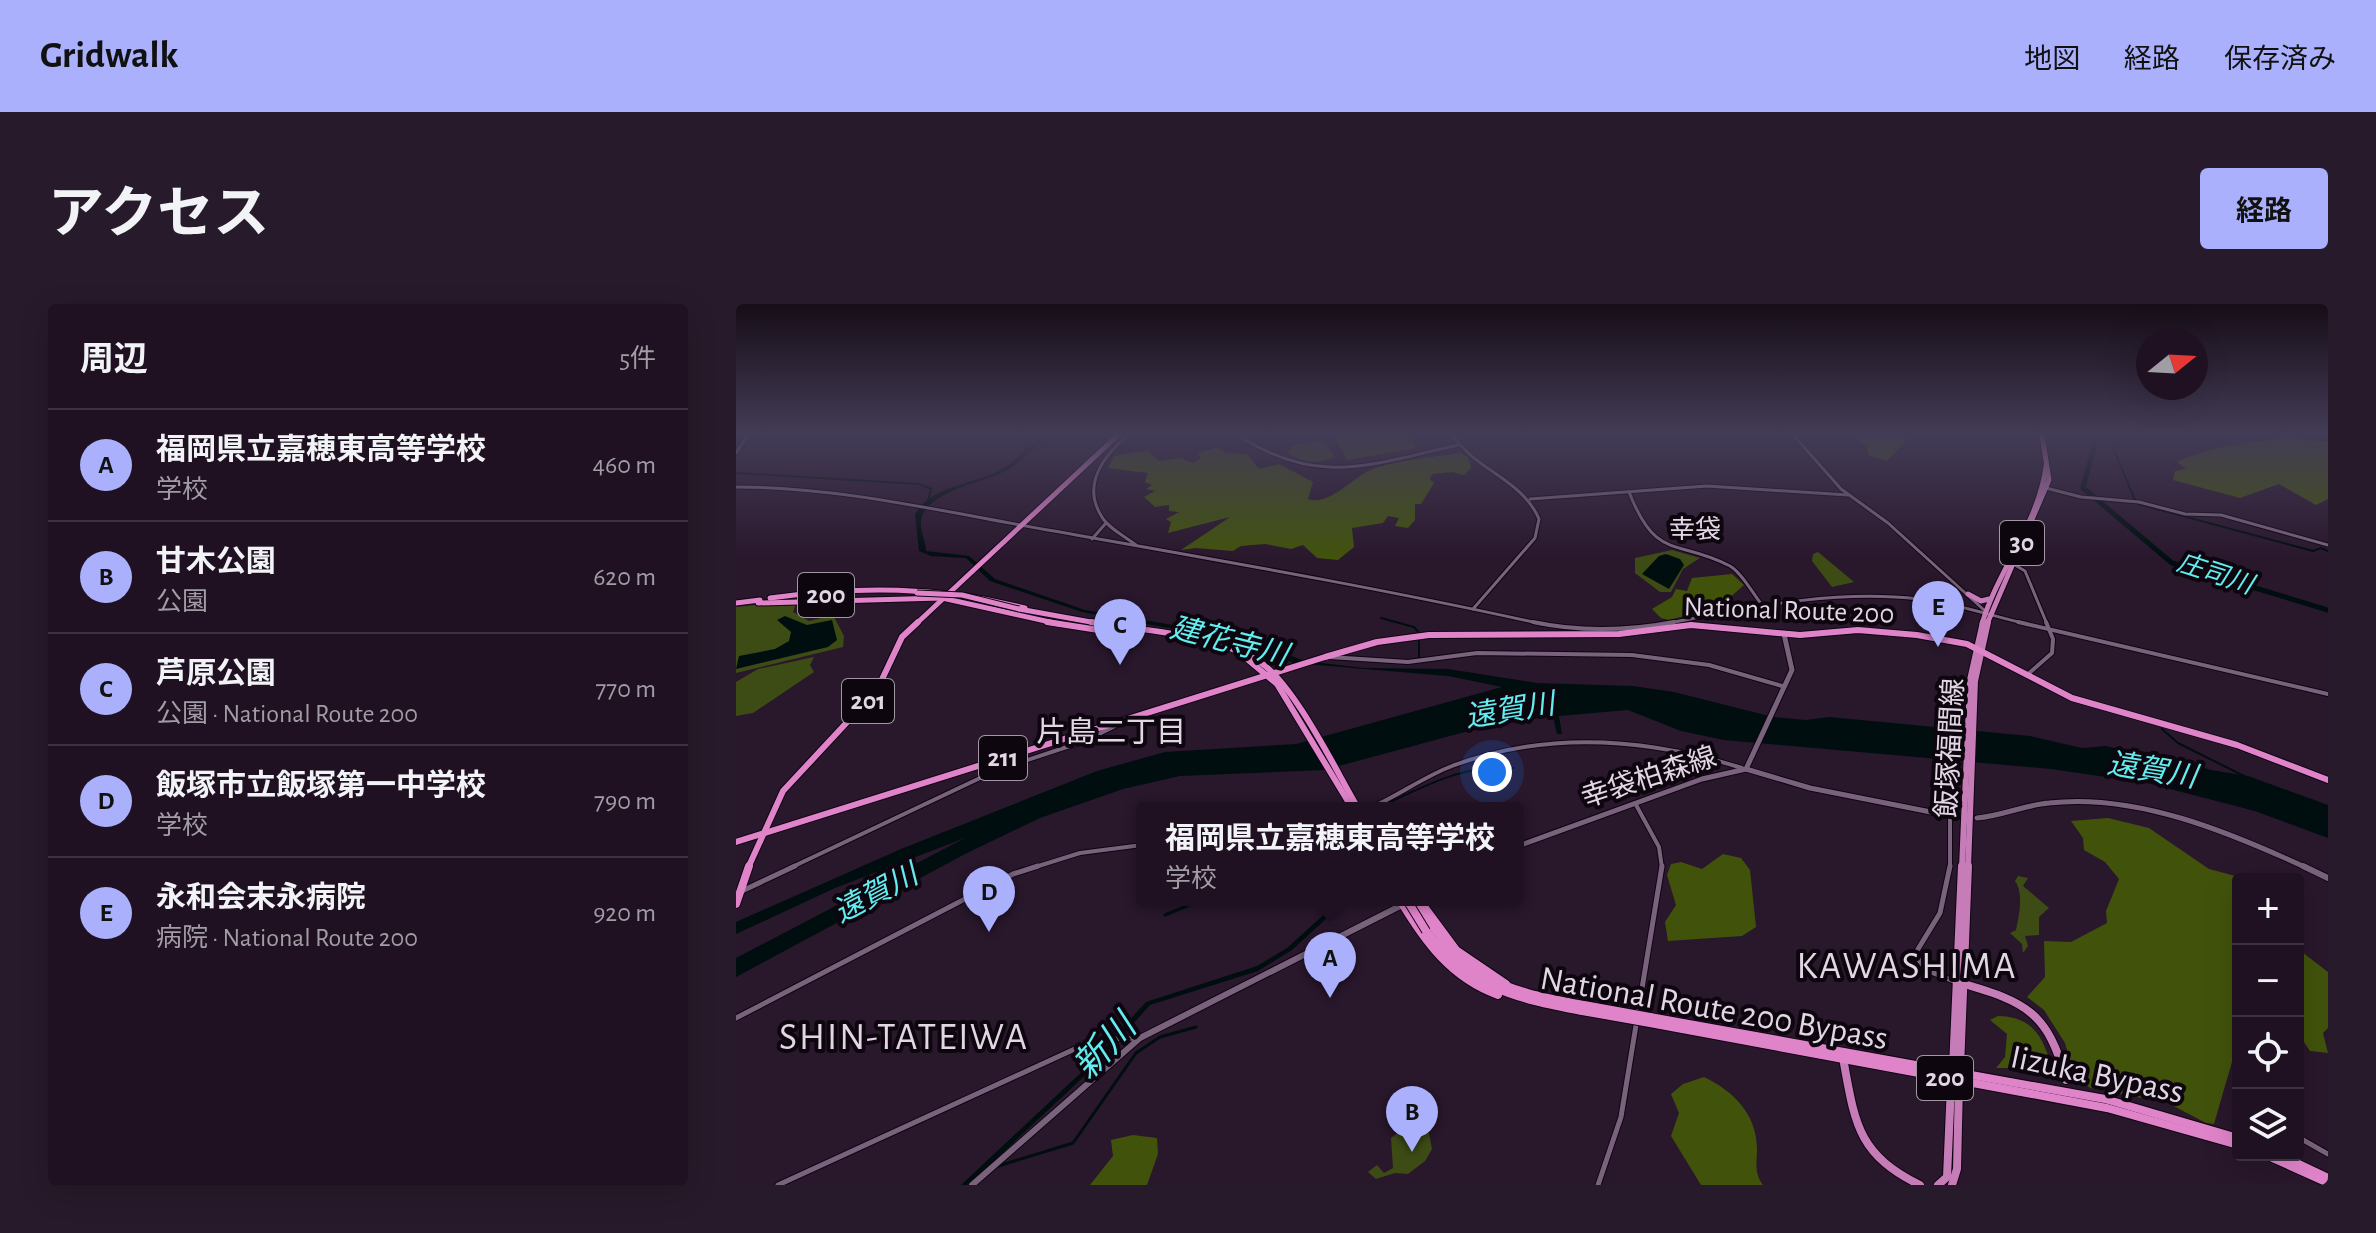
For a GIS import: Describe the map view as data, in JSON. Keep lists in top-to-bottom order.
{
  "streets": {
    "highway": [
      "200",
      "National Route 200",
      "201",
      "211",
      "National Route 200 Bypass",
      "Iizuka Bypass"
    ],
    "main road": ["30", "飯塚福間線", "幸袋柏森線"]
  },
  "crossings": [
    ["200", "National Route 200"],
    ["200", "211"],
    ["National Route 200", "飯塚福間線"],
    ["National Route 200", "211"],
    ["National Route 200", "幸袋柏森線"],
    ["201", "211"],
    ["National Route 200 Bypass", "Iizuka Bypass"]
  ],
  "districts": [
    "幸袋",
    "片島二丁目",
    "KAWASHIMA",
    "SHIN-TATEIWA"
  ],
  "water": [
    "庄司川",
    "建花寺川",
    "遠賀川",
    "新川"
  ],
  "north": "right",
  "page": {
    "header": "Gridwalk",
    "nav": ["地図", "経路", "保存済み"],
    "title": "アクセス",
    "buttons": "経路",
    "heading": ["周辺", "5件"],
    "list": [
      {
        "mark": "A",
        "name": "福岡県立嘉穂東高等学校",
        "note": "学校",
        "value": "460 m"
      },
      {
        "mark": "B",
        "name": "甘木公園",
        "note": "公園",
        "value": "620 m"
      },
      {
        "mark": "C",
        "name": "芦原公園",
        "note": "公園 · National Route 200",
        "value": "770 m"
      },
      {
        "mark": "D",
        "name": "飯塚市立飯塚第一中学校",
        "note": "学校",
        "value": "790 m"
      },
      {
        "mark": "E",
        "name": "永和会末永病院",
        "note": "病院 · National Route 200",
        "value": "920 m"
      }
    ],
    "pins": [
      "E",
      "C",
      "D",
      "A",
      "B"
    ],
    "popup": ["福岡県立嘉穂東高等学校", "学校"],
    "map_buttons": ["+", "−"]
  }
}
